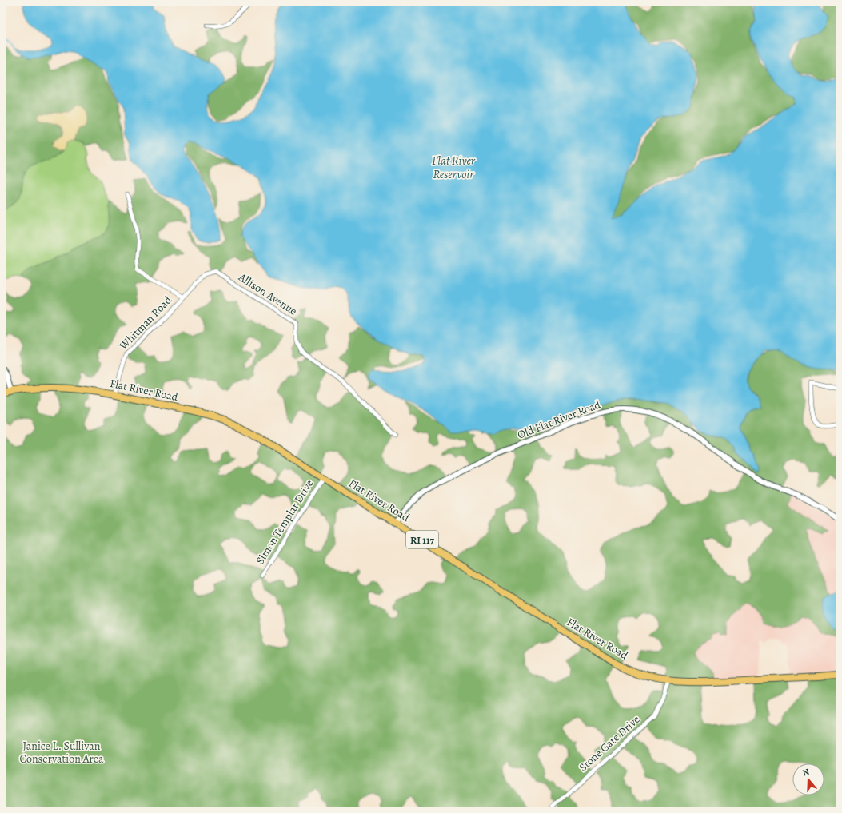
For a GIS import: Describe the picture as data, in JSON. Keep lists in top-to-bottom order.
{
  "streets": {
    "main road": ["Flat River Road", "RI 117"],
    "street": [
      "Allison Avenue",
      "Whitman Road",
      "Old Flat River Road",
      "Simon Templar Drive",
      "Stone Gate Drive"
    ]
  },
  "crossings": [
    ["Allison Avenue", "Whitman Road"],
    ["Whitman Road", "Flat River Road"],
    ["Flat River Road", "Old Flat River Road"],
    ["Flat River Road", "Simon Templar Drive"],
    ["Flat River Road", "Stone Gate Drive"]
  ],
  "water": ["Flat River Reservoir"],
  "parks": ["Janice L. Sullivan Conservation Area"],
  "north": "top"
}
